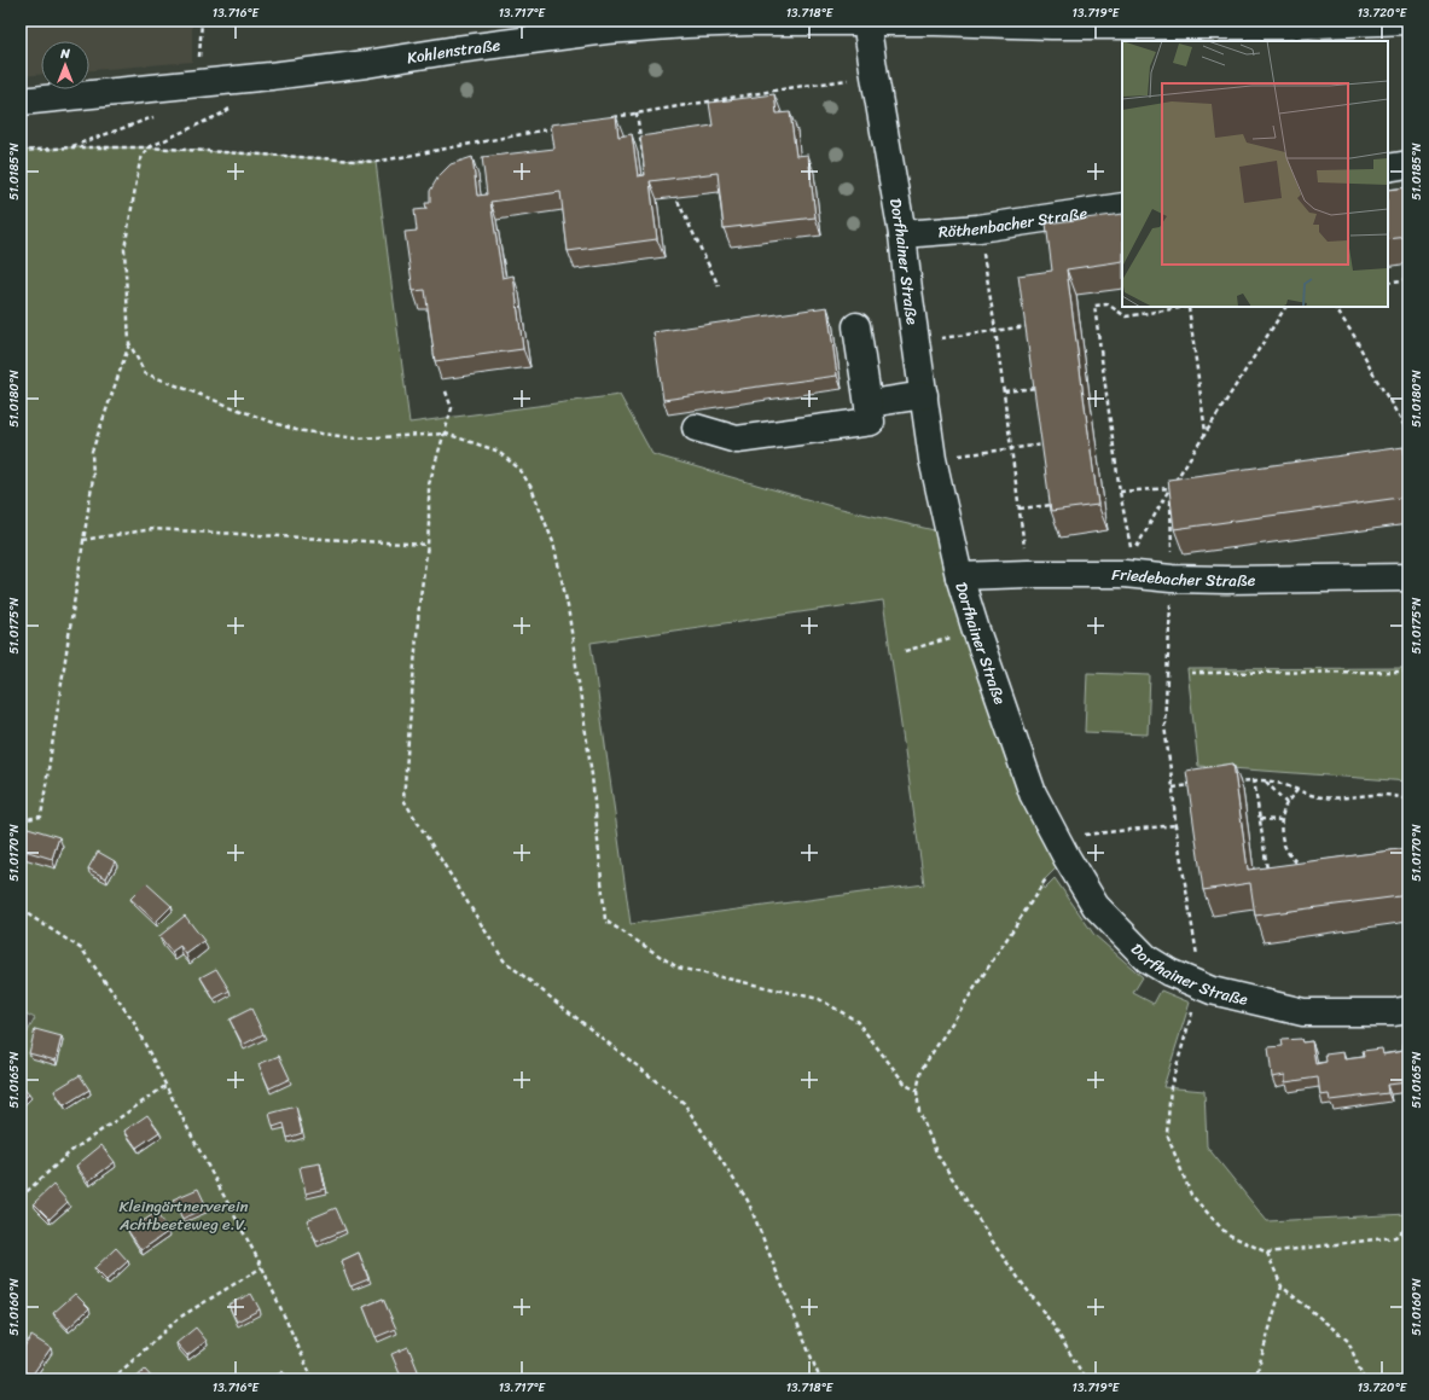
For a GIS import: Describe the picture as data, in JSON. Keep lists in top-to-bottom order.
{
  "streets": {
    "street": [
      "Kohlenstraße",
      "Röthenbacher Straße",
      "Dorfhainer Straße",
      "Friedebacher Straße"
    ]
  },
  "crossings": [
    ["Kohlenstraße", "Dorfhainer Straße"],
    ["Röthenbacher Straße", "Dorfhainer Straße"],
    ["Dorfhainer Straße", "Friedebacher Straße"]
  ],
  "parks": ["Kleingärtnerverein Achtbeeteweg e.V."],
  "north": "top",
  "coordinates": [
    "13.716°E",
    "13.717°E",
    "13.718°E",
    "13.719°E",
    "13.720°E",
    "51.0185°N",
    "51.0180°N",
    "51.0175°N",
    "51.0170°N",
    "51.0165°N",
    "51.0160°N"
  ]
}
